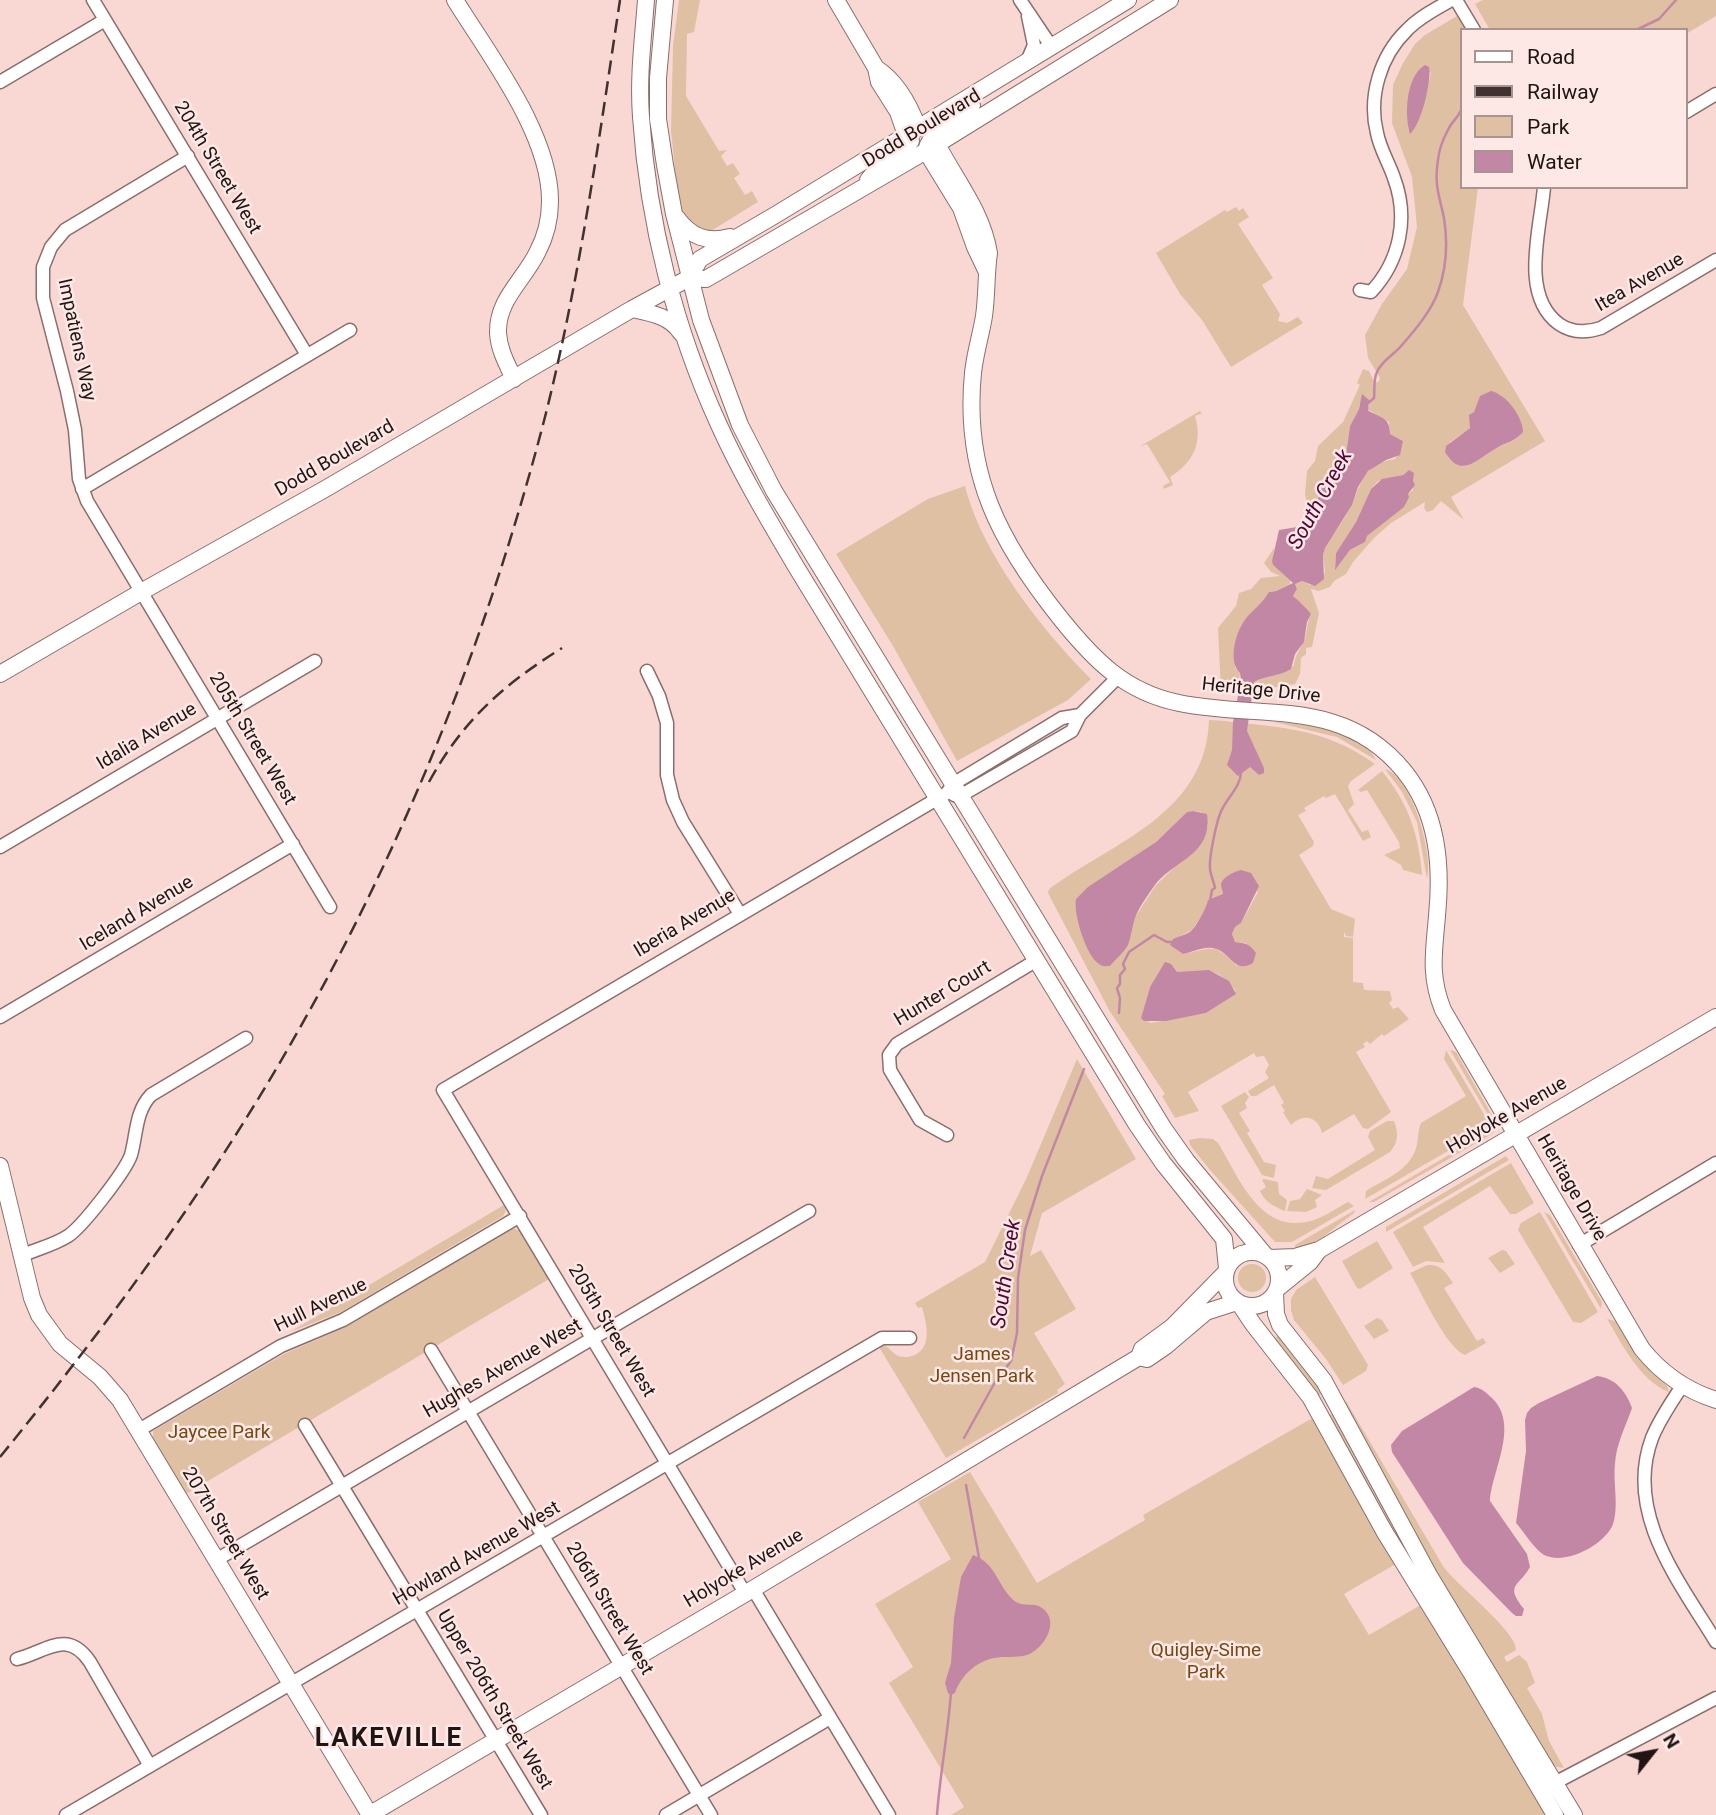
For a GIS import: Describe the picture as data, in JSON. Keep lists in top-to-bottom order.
{
  "streets": {
    "main road": [
      "Dodd Boulevard",
      "Heritage Drive",
      "Holyoke Avenue",
      "207th Street West"
    ],
    "street": [
      "204th Street West",
      "Itea Avenue",
      "Impatiens Way",
      "Idalia Avenue",
      "205th Street West",
      "Iceland Avenue",
      "Iberia Avenue",
      "Hunter Court",
      "Hull Avenue",
      "Hughes Avenue West",
      "Howland Avenue West",
      "206th Street West",
      "Upper 206th Street West"
    ]
  },
  "crossings": [
    ["Dodd Boulevard", "Impatiens Way"],
    ["Dodd Boulevard", "Heritage Drive"],
    ["Dodd Boulevard", "205th Street West"],
    ["204th Street West", "Impatiens Way"],
    ["Impatiens Way", "205th Street West"],
    ["Heritage Drive", "Iberia Avenue"],
    ["Heritage Drive", "Holyoke Avenue"],
    ["Idalia Avenue", "205th Street West"],
    ["205th Street West", "Iceland Avenue"],
    ["205th Street West", "Iberia Avenue"],
    ["205th Street West", "Holyoke Avenue"],
    ["205th Street West", "Hull Avenue"],
    ["205th Street West", "Hughes Avenue West"],
    ["205th Street West", "Howland Avenue West"],
    ["Holyoke Avenue", "207th Street West"],
    ["Holyoke Avenue", "206th Street West"],
    ["Holyoke Avenue", "Upper 206th Street West"],
    ["Hull Avenue", "207th Street West"],
    ["Hughes Avenue West", "207th Street West"],
    ["Hughes Avenue West", "206th Street West"],
    ["Hughes Avenue West", "Upper 206th Street West"],
    ["207th Street West", "Howland Avenue West"],
    ["Howland Avenue West", "206th Street West"],
    ["Howland Avenue West", "Upper 206th Street West"]
  ],
  "districts": ["LAKEVILLE"],
  "water": ["South Creek"],
  "parks": ["James Jensen Park", "Jaycee Park", "Quigley-Sime Park"],
  "legend": [
    "Road",
    "Railway",
    "Park",
    "Water"
  ],
  "north": "top right"
}
